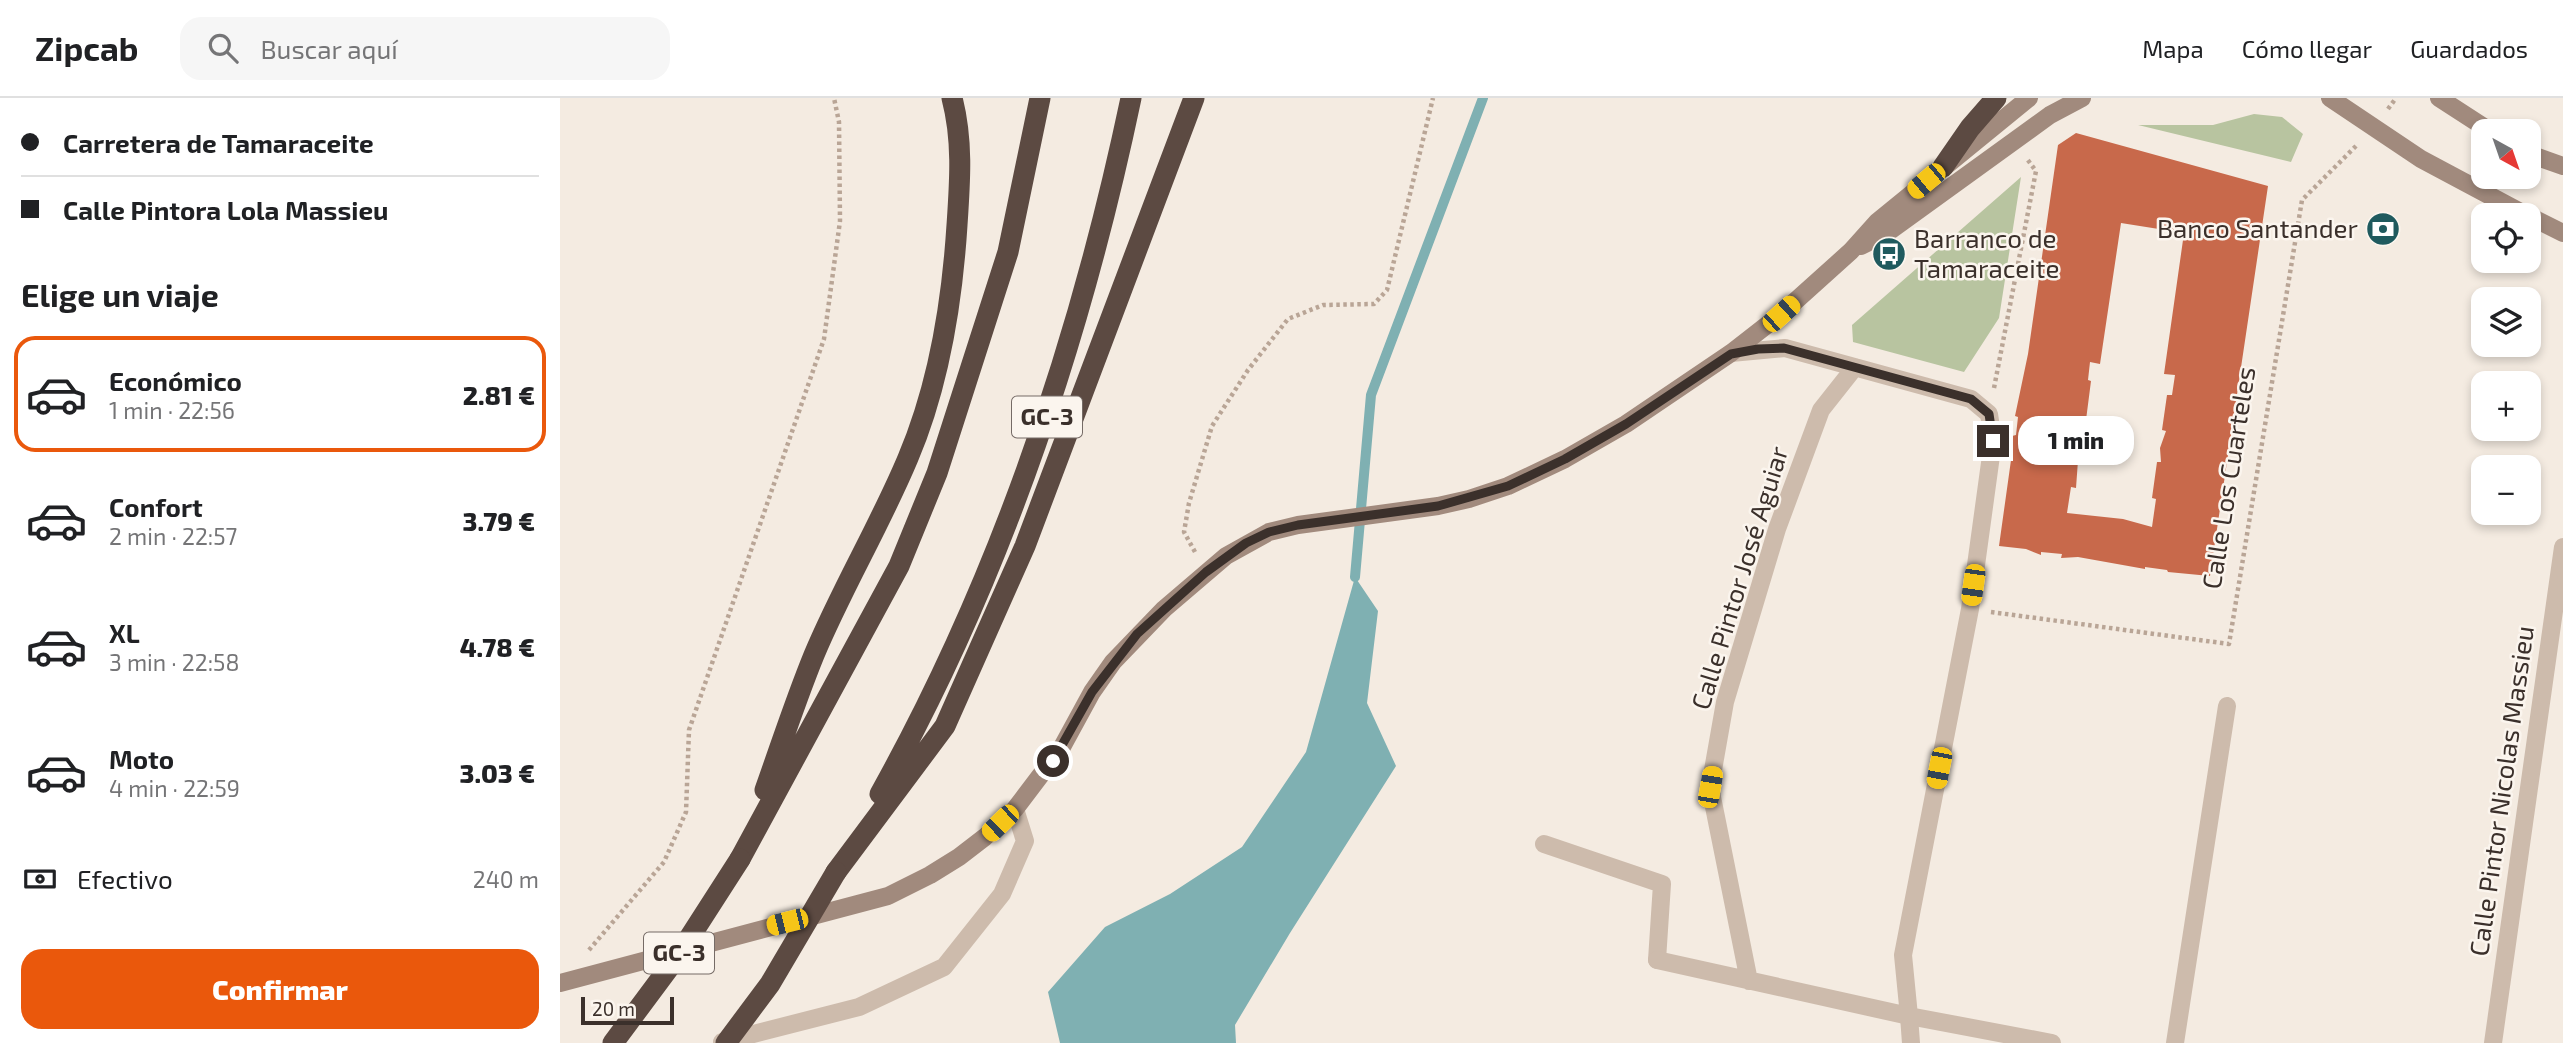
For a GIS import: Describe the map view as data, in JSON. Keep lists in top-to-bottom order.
{
  "streets": {
    "highway": ["GC-3"],
    "street": ["Calle Pintor José Aguiar", "Calle Pintor Nicolas Massieu"],
    "path": ["Calle Los Cuarteles"]
  },
  "places": {
    "bank": ["Banco Santander"],
    "bus stop": ["Barranco de Tamaraceite"]
  },
  "scale_bar": "20 m",
  "north": "bottom right",
  "page": {
    "header": "Zipcab",
    "search": "Buscar aquí",
    "nav": ["Mapa", "Cómo llegar", "Guardados"],
    "banner": ["Carretera de Tamaraceite", "Calle Pintora Lola Massieu"],
    "map_buttons": ["+", "−"],
    "heading": "Elige un viaje",
    "list": [
      {
        "name": "Económico",
        "note": "1 min · 22:56",
        "value": "2.81 €"
      },
      {
        "name": "Confort",
        "note": "2 min · 22:57",
        "value": "3.79 €"
      },
      {
        "name": "XL",
        "note": "3 min · 22:58",
        "value": "4.78 €"
      },
      {
        "name": "Moto",
        "note": "4 min · 22:59",
        "value": "3.03 €"
      }
    ],
    "bubble": "1 min",
    "pay": ["Efectivo", "240 m"],
    "buttons": "Confirmar",
    "scale": "20 m"
  }
}
